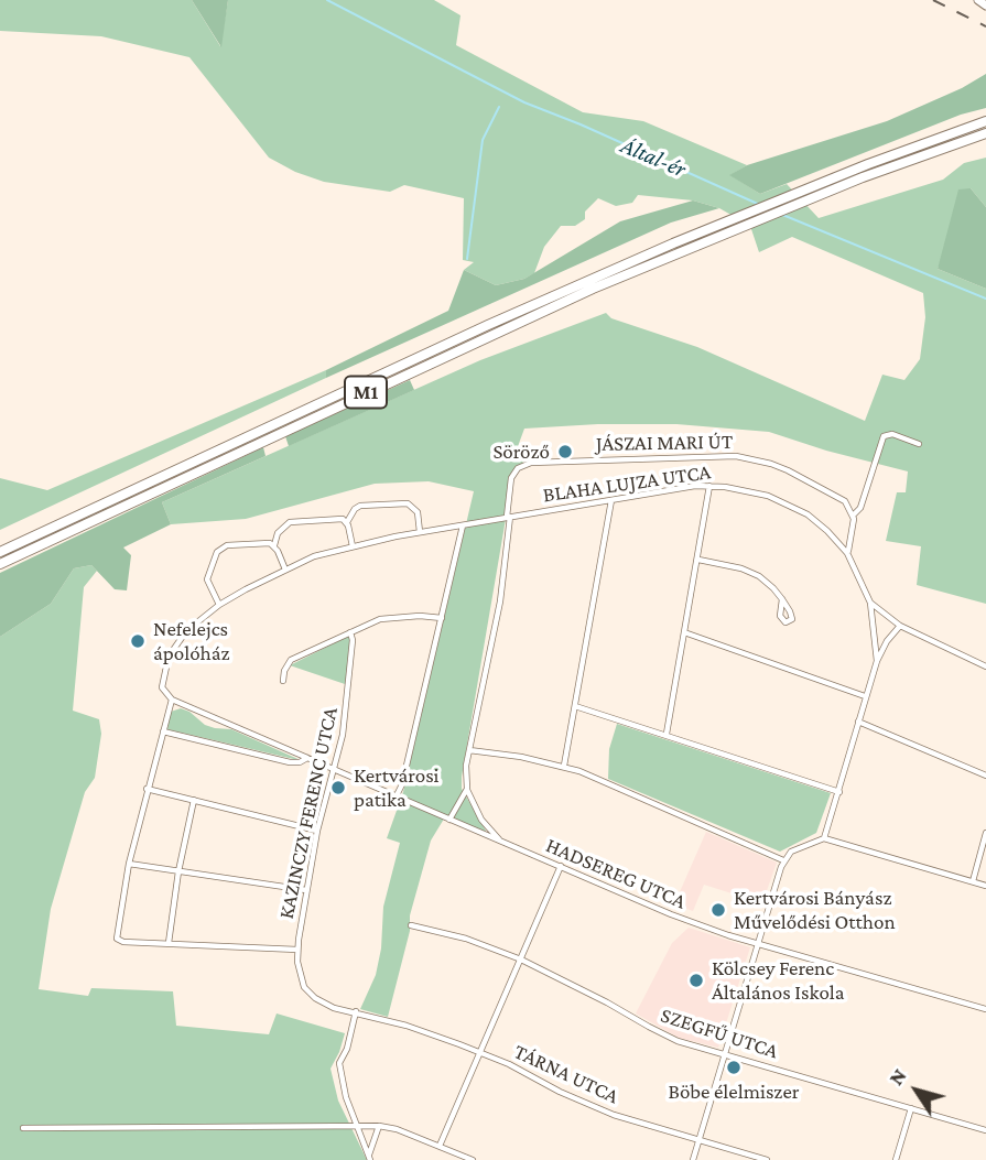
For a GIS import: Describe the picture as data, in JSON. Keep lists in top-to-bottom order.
{
  "streets": {
    "highway": ["M1"],
    "street": [
      "JÁSZAI MARI ÚT",
      "BLAHA LUJZA UTCA",
      "KAZINCZY FERENC UTCA",
      "HADSEREG UTCA",
      "SZEGFŰ UTCA",
      "TÁRNA UTCA"
    ]
  },
  "crossings": [
    ["JÁSZAI MARI ÚT", "BLAHA LUJZA UTCA"],
    ["BLAHA LUJZA UTCA", "HADSEREG UTCA"],
    ["KAZINCZY FERENC UTCA", "HADSEREG UTCA"],
    ["KAZINCZY FERENC UTCA", "TÁRNA UTCA"]
  ],
  "water": ["Által-ér"],
  "places": [
    "Söröző",
    "Nefelejcs ápolóház",
    "Kertvárosi patika",
    "Kertvárosi Bányász Művelődési Otthon",
    "Kölcsey Ferenc Általános Iskola",
    "Böbe élelmiszer"
  ],
  "north": "top left"
}
